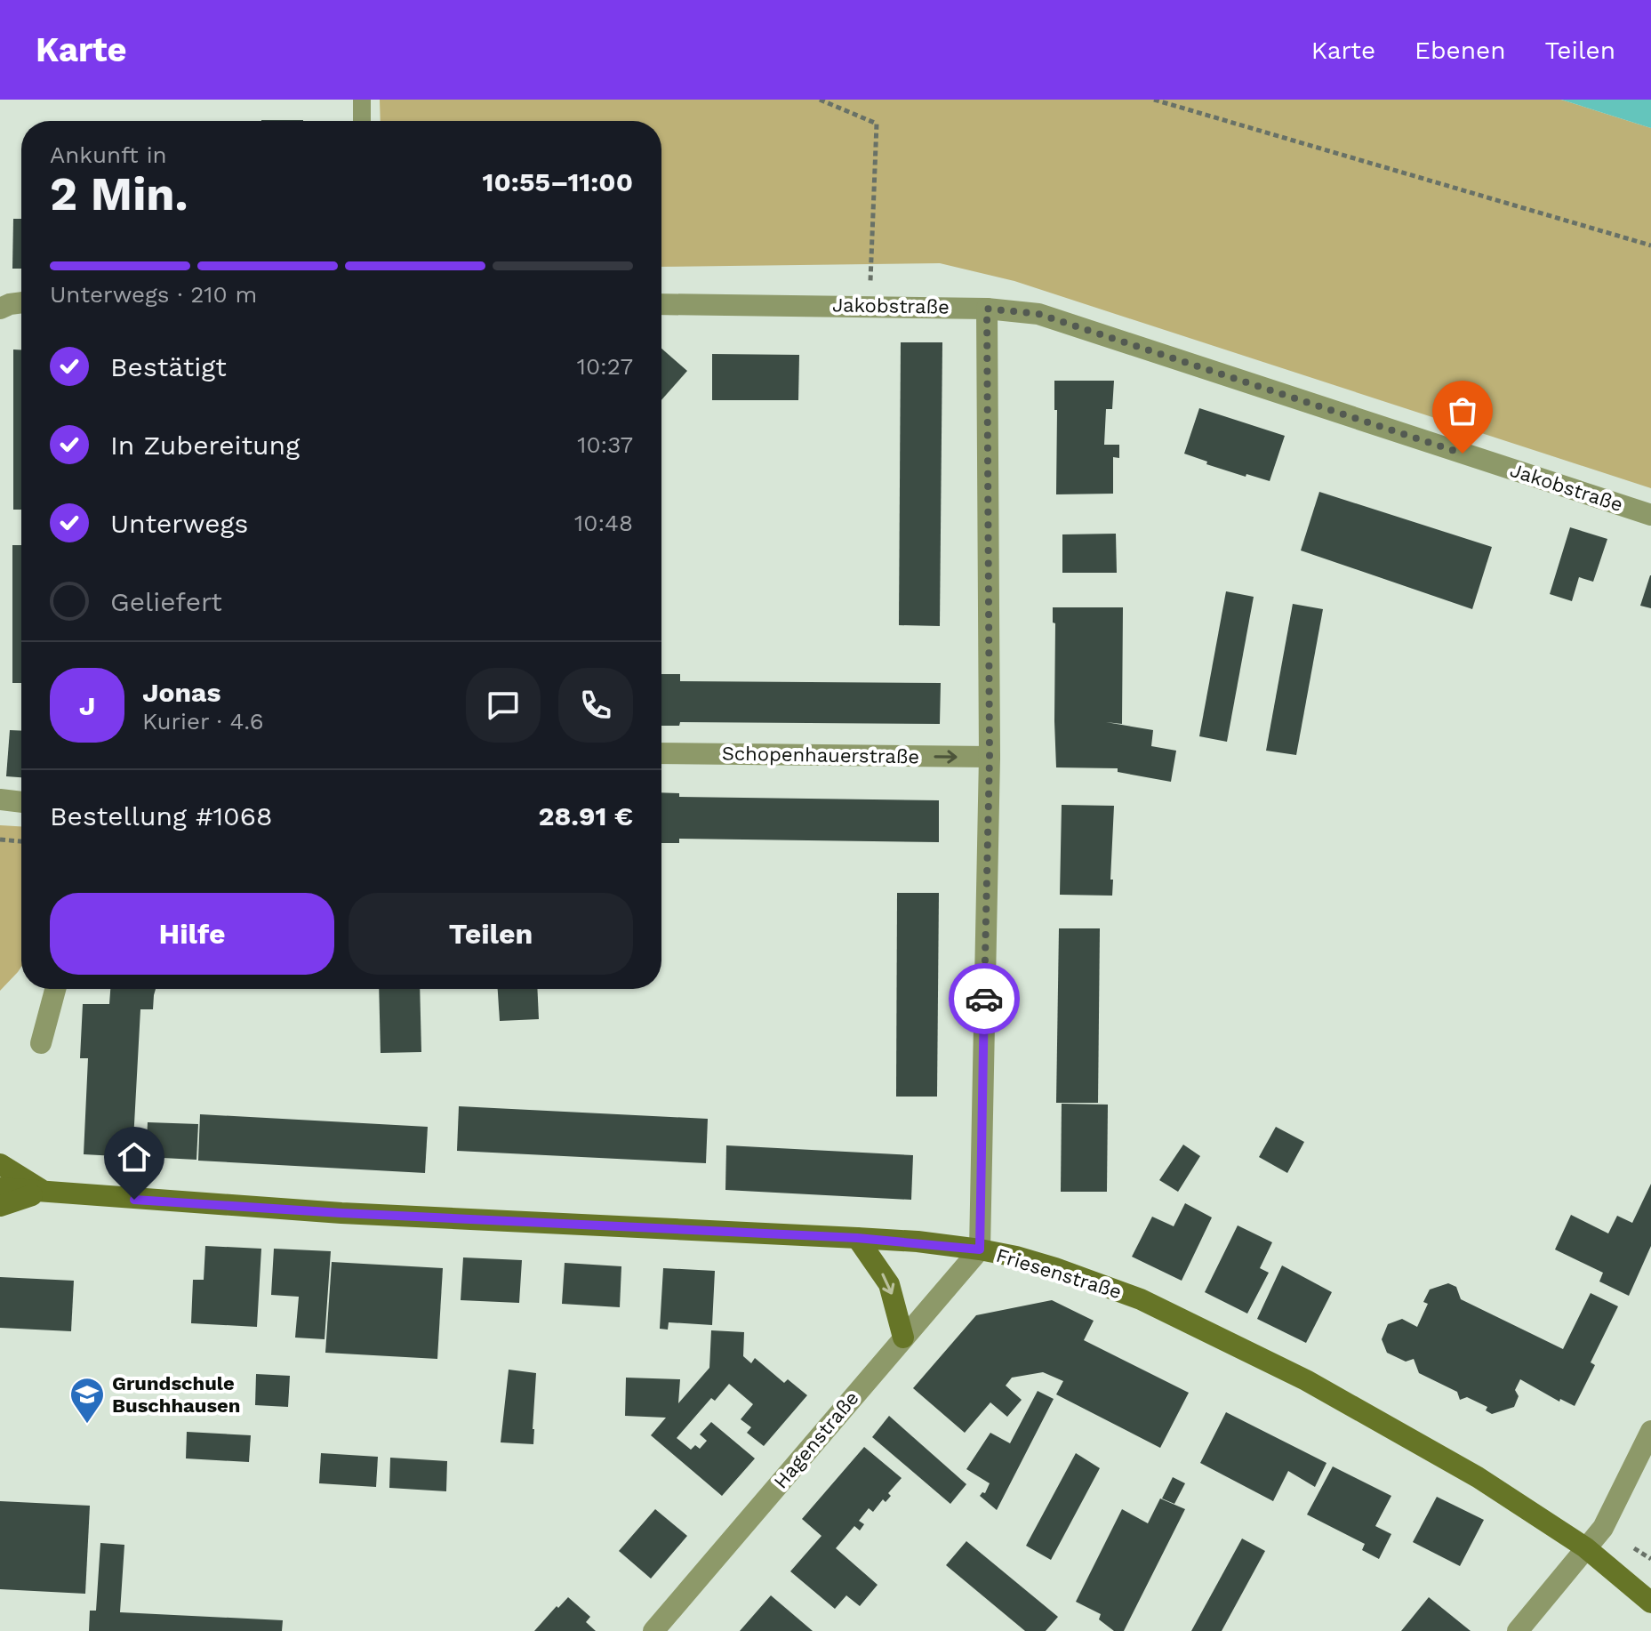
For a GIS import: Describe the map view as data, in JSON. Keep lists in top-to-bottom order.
{
  "streets": {
    "main road": ["Friesenstraße"],
    "street": ["Jakobstraße", "Schopenhauerstraße", "Hagenstraße"]
  },
  "crossings": [
    ["Friesenstraße", "Hagenstraße"]
  ],
  "one_way": ["Schopenhauerstraße"],
  "places": {
    "school or university": ["Grundschule Buschhausen"]
  },
  "page": {
    "header": "Karte",
    "nav": ["Karte", "Ebenen", "Teilen"],
    "heading": ["2 Min.", "Ankunft in", "10:55–11:00"],
    "panel": [
      "Jonas",
      "Kurier · 4.6",
      "Bestellung #1068",
      "28.91 €"
    ],
    "bar": "Unterwegs · 210 m",
    "list": [
      ["Bestätigt", "10:27"],
      ["In Zubereitung", "10:37"],
      ["Unterwegs", "10:48"],
      "Geliefert"
    ],
    "round": "J",
    "buttons": ["Hilfe", "Teilen"]
  }
}
